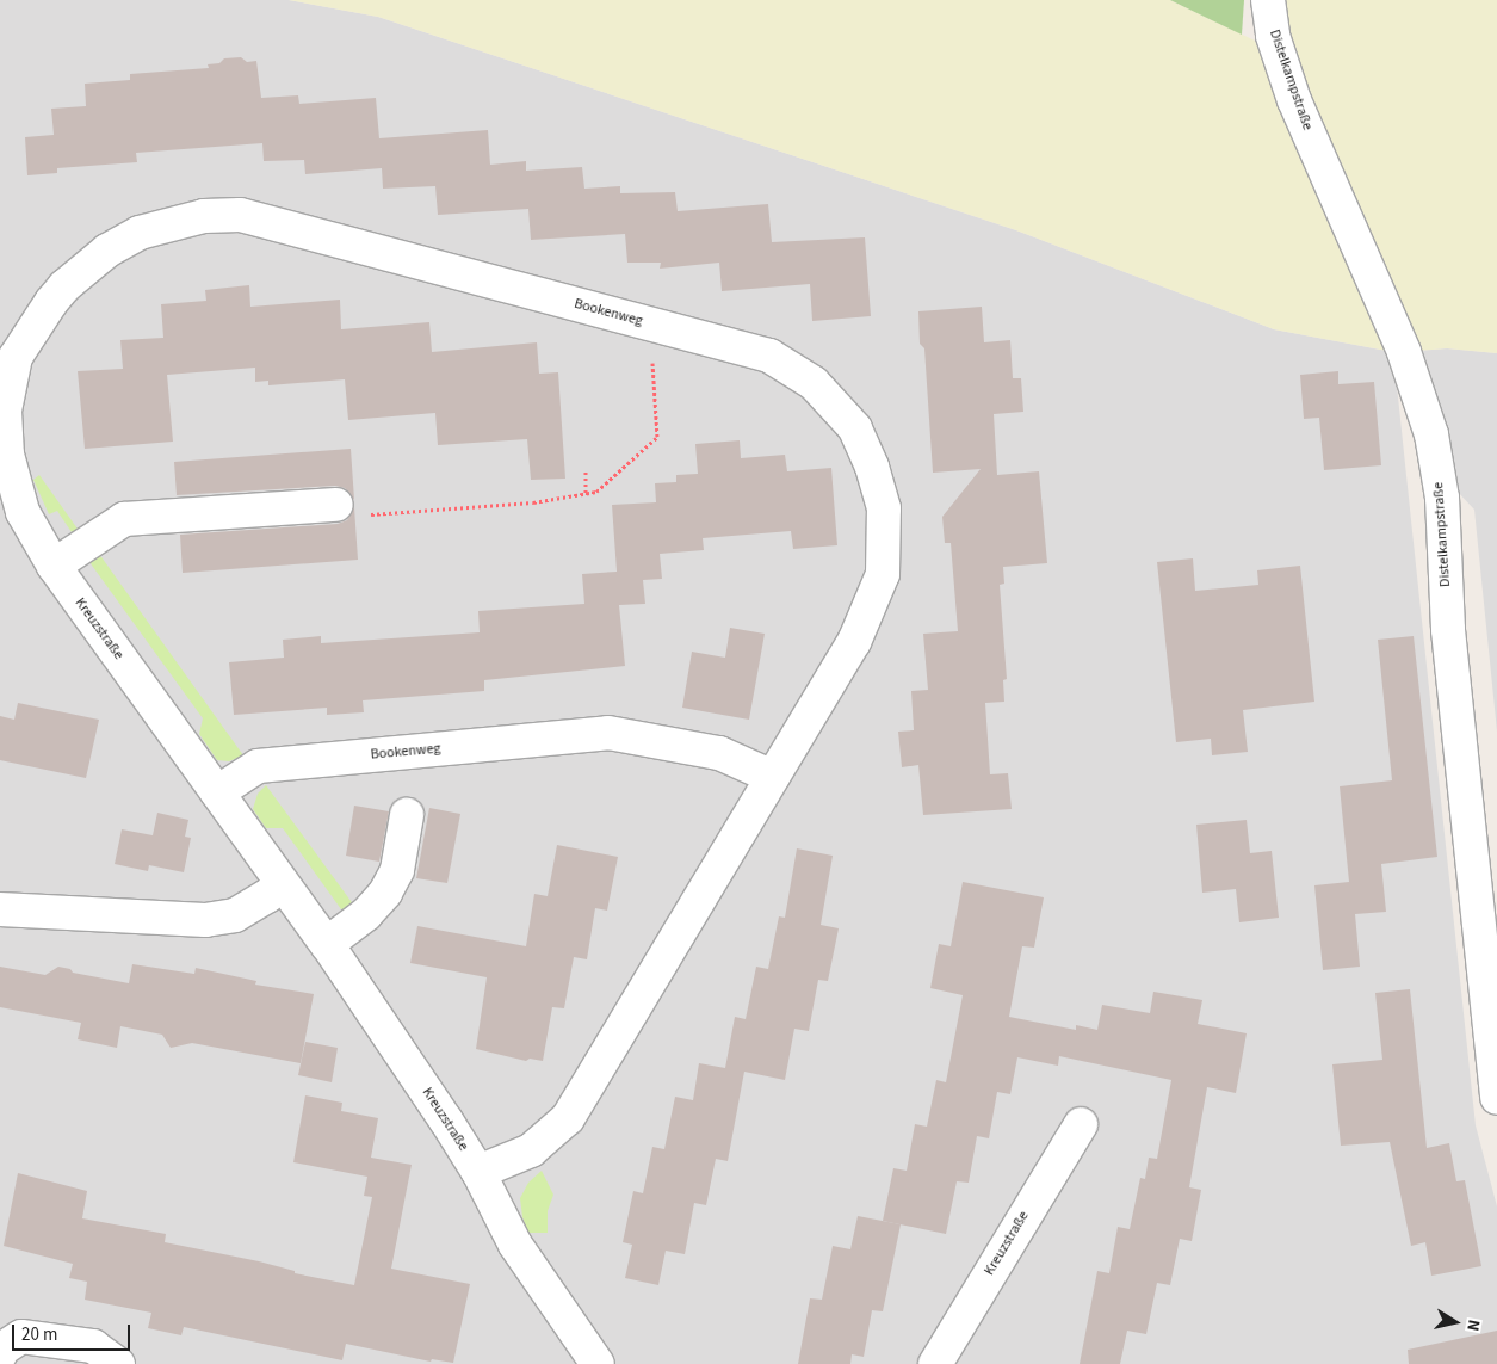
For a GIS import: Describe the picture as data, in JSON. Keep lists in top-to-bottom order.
{
  "streets": {
    "street": ["Distelkampstraße", "Bookenweg", "Kreuzstraße"]
  },
  "crossings": [
    ["Bookenweg", "Kreuzstraße"]
  ],
  "scale_bar": "20 m",
  "north": "right"
}
